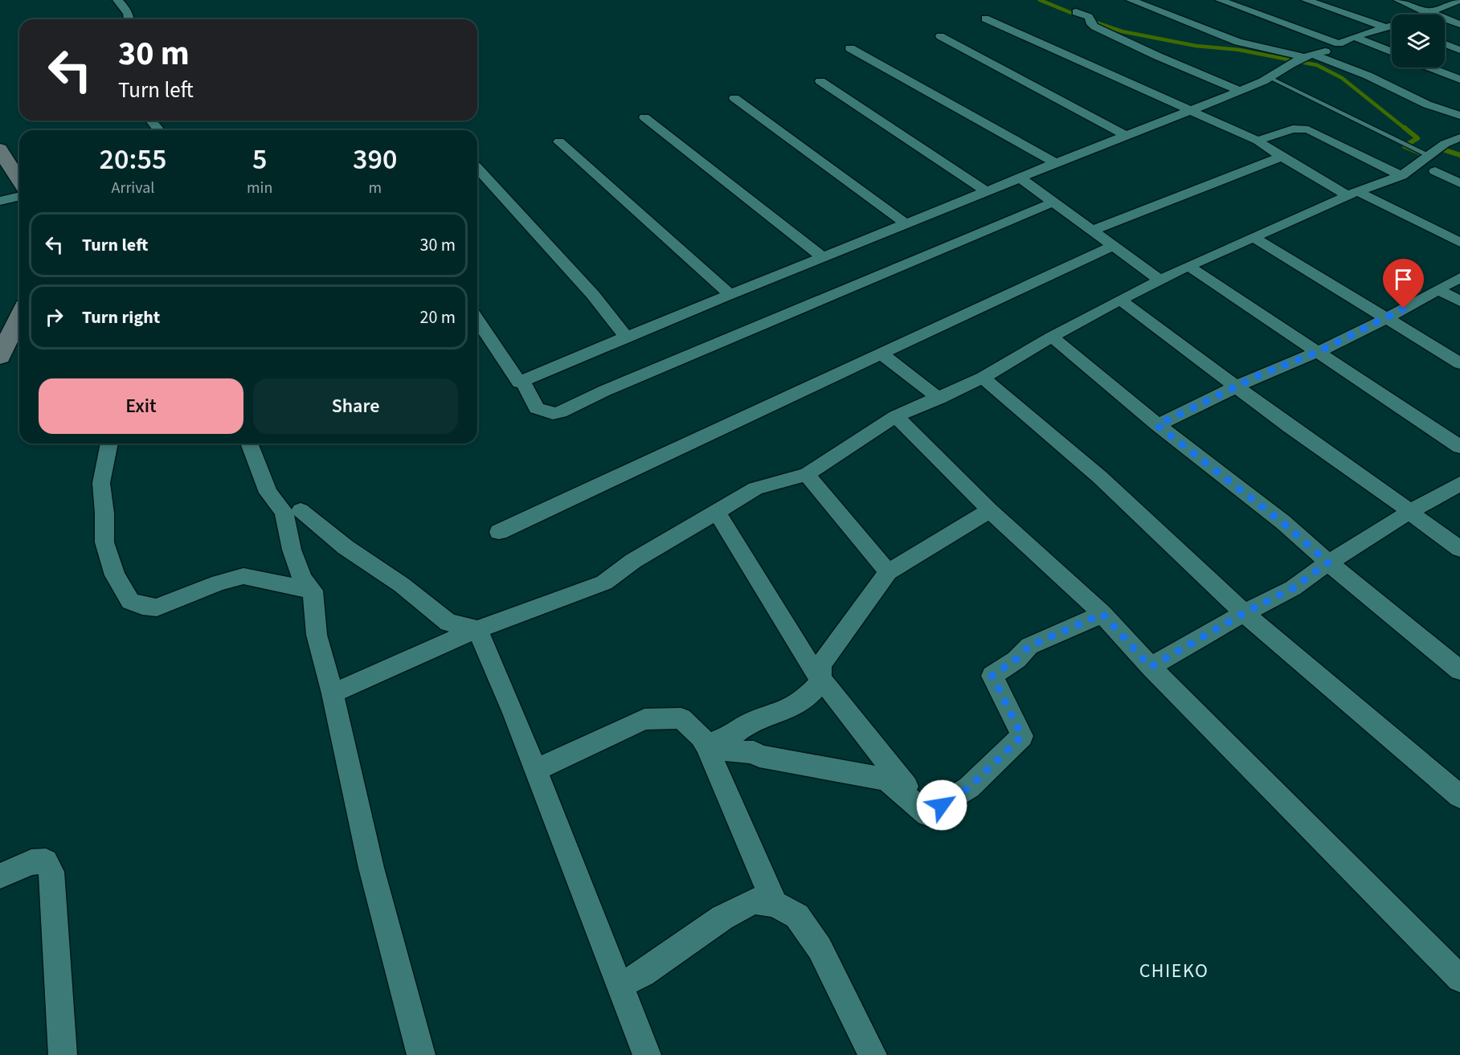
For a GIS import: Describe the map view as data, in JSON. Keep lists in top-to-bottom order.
{
  "districts": ["CHIEKO"],
  "page": {
    "turn": ["30 m", "Turn left"],
    "eta": [
      "20:55",
      "Arrival",
      "5",
      "min",
      "390",
      "m"
    ],
    "list": [
      {
        "name": "Turn left",
        "value": "30 m"
      },
      {
        "name": "Turn right",
        "value": "20 m"
      }
    ],
    "buttons": ["Exit", "Share"]
  }
}
